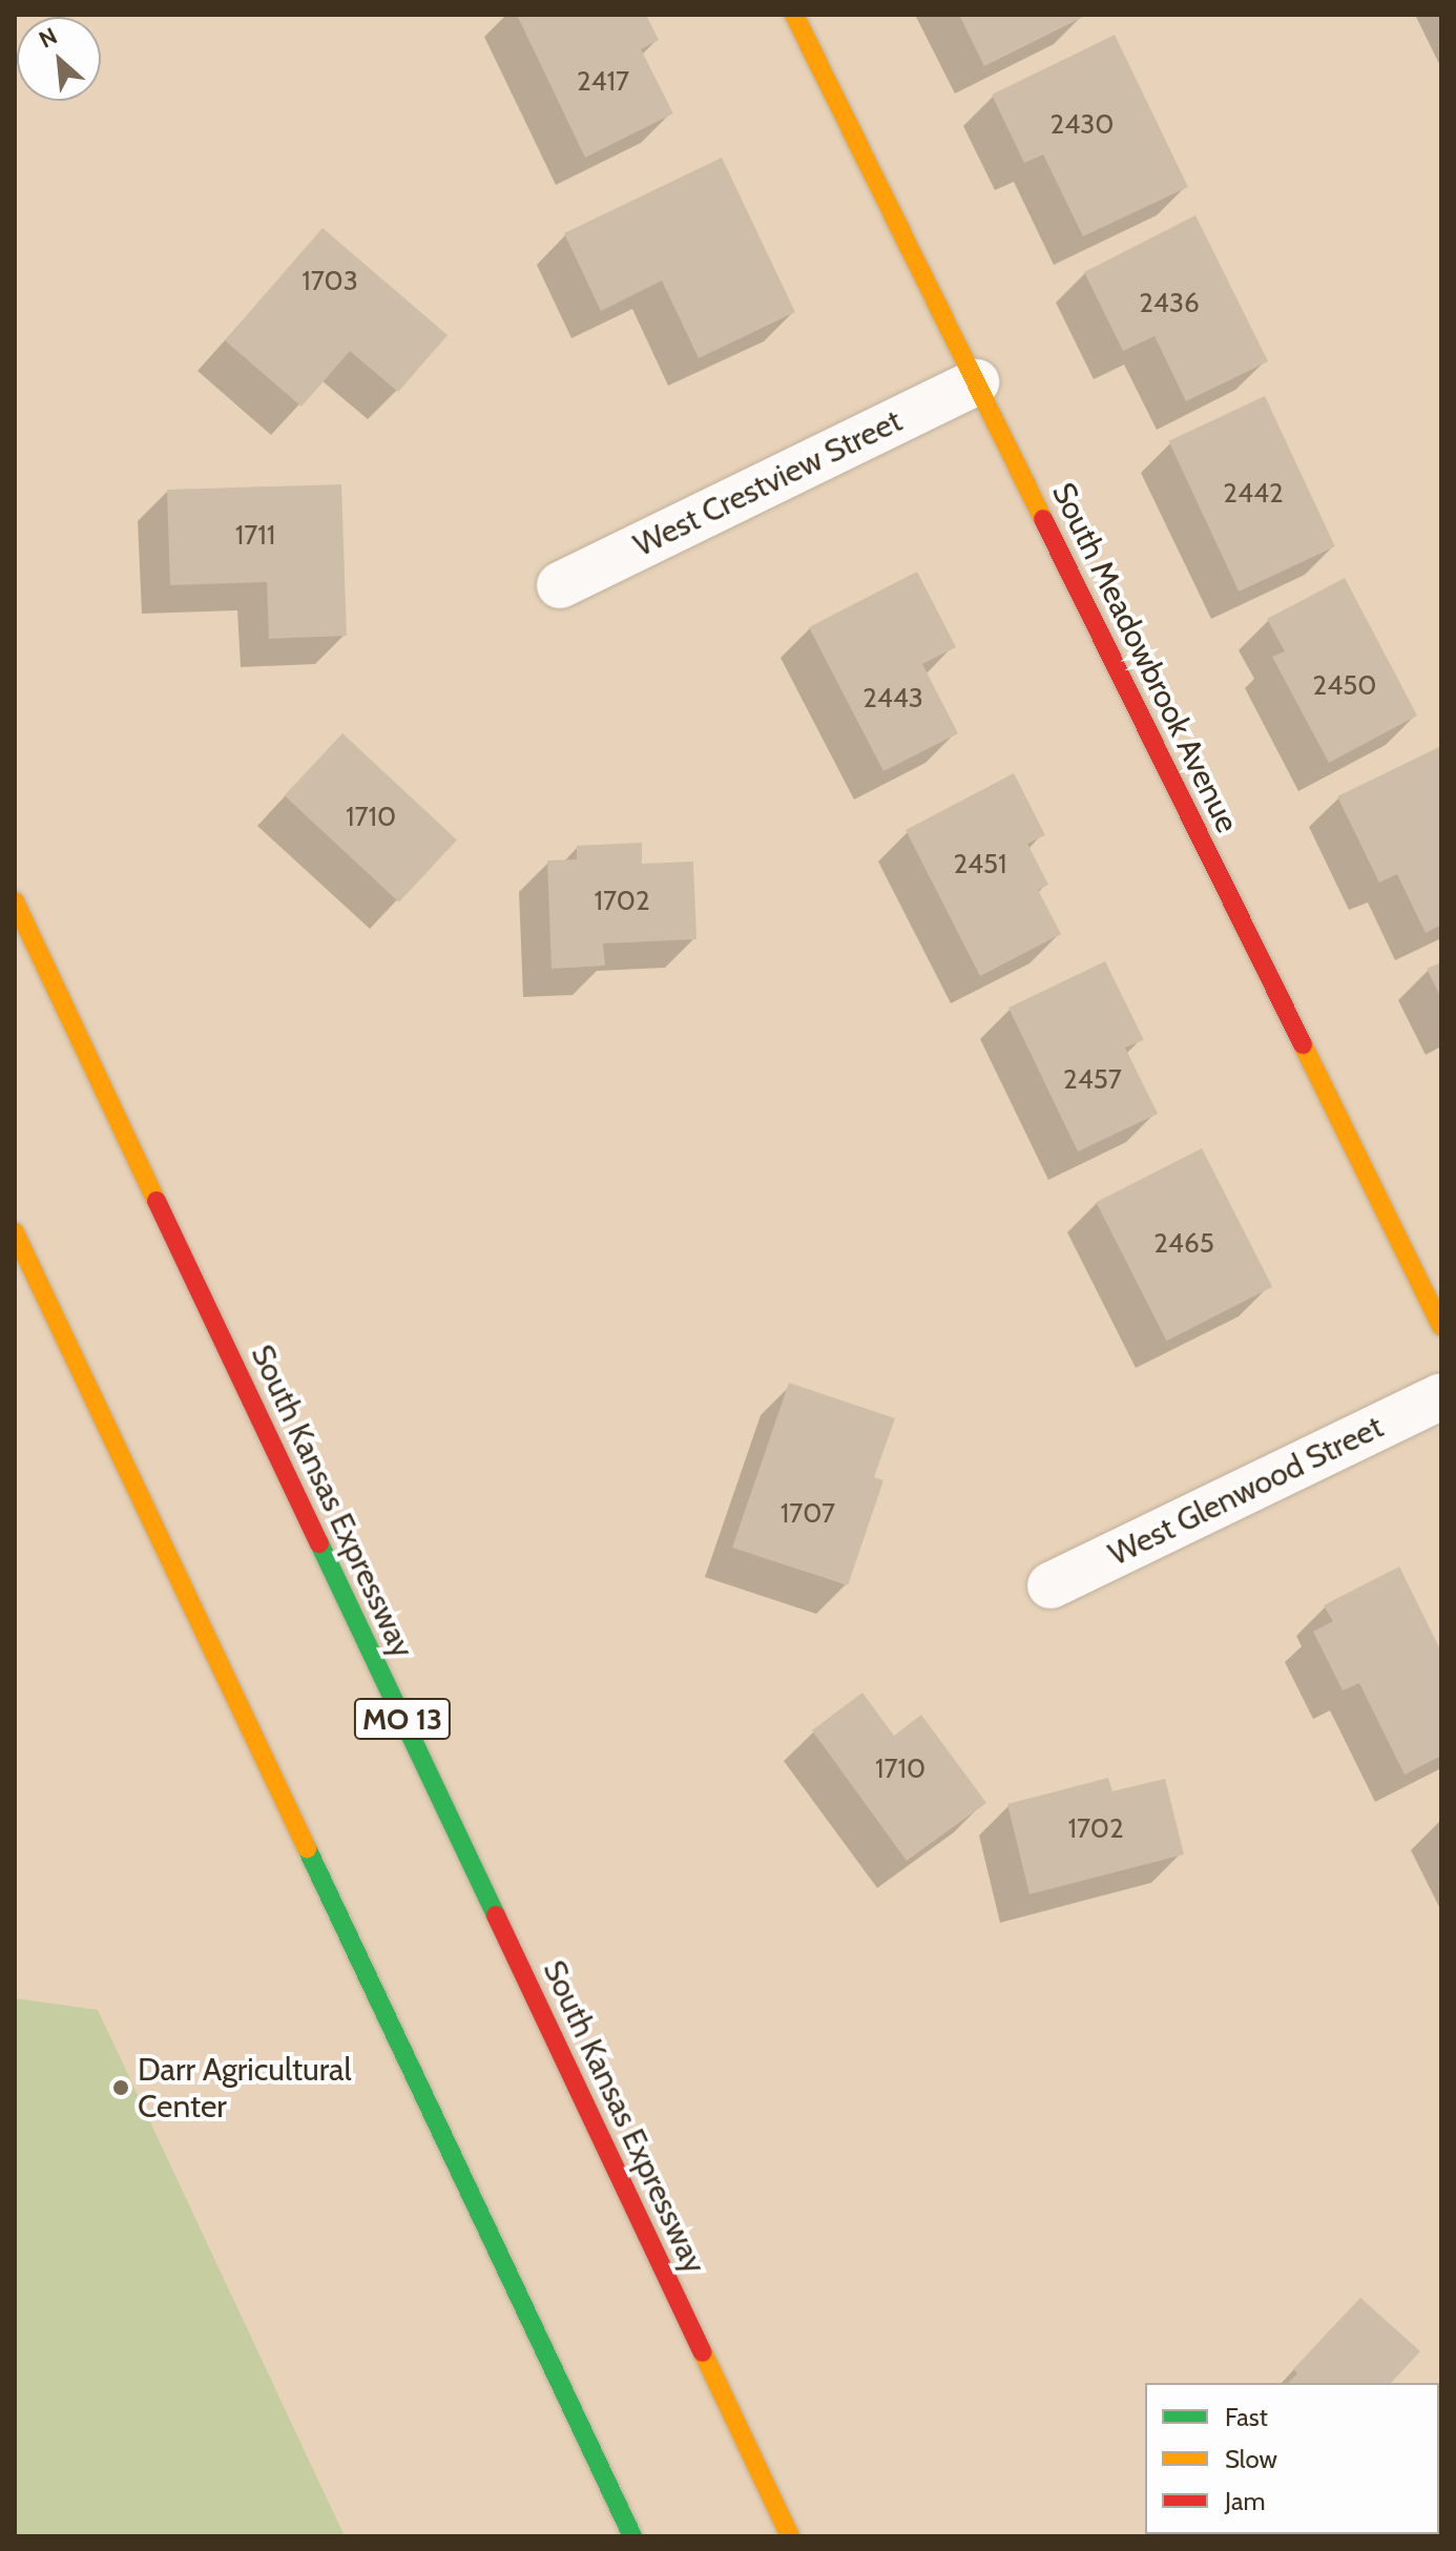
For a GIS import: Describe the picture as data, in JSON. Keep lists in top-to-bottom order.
{
  "streets": {
    "main road": ["South Meadowbrook Avenue", "South Kansas Expressway", "MO 13"],
    "street": ["West Crestview Street", "West Glenwood Street"]
  },
  "crossings": [
    ["West Crestview Street", "South Meadowbrook Avenue"]
  ],
  "places": ["Darr Agricultural Center"],
  "house_numbers": [
    "2417",
    "2430",
    "1703",
    "2436",
    "2442",
    "1711",
    "2450",
    "2443",
    "1710",
    "2451",
    "1702",
    "2457",
    "2465",
    "1707",
    "1710",
    "1702"
  ],
  "legend": ["Fast", "Slow", "Jam"],
  "north": "top left"
}
